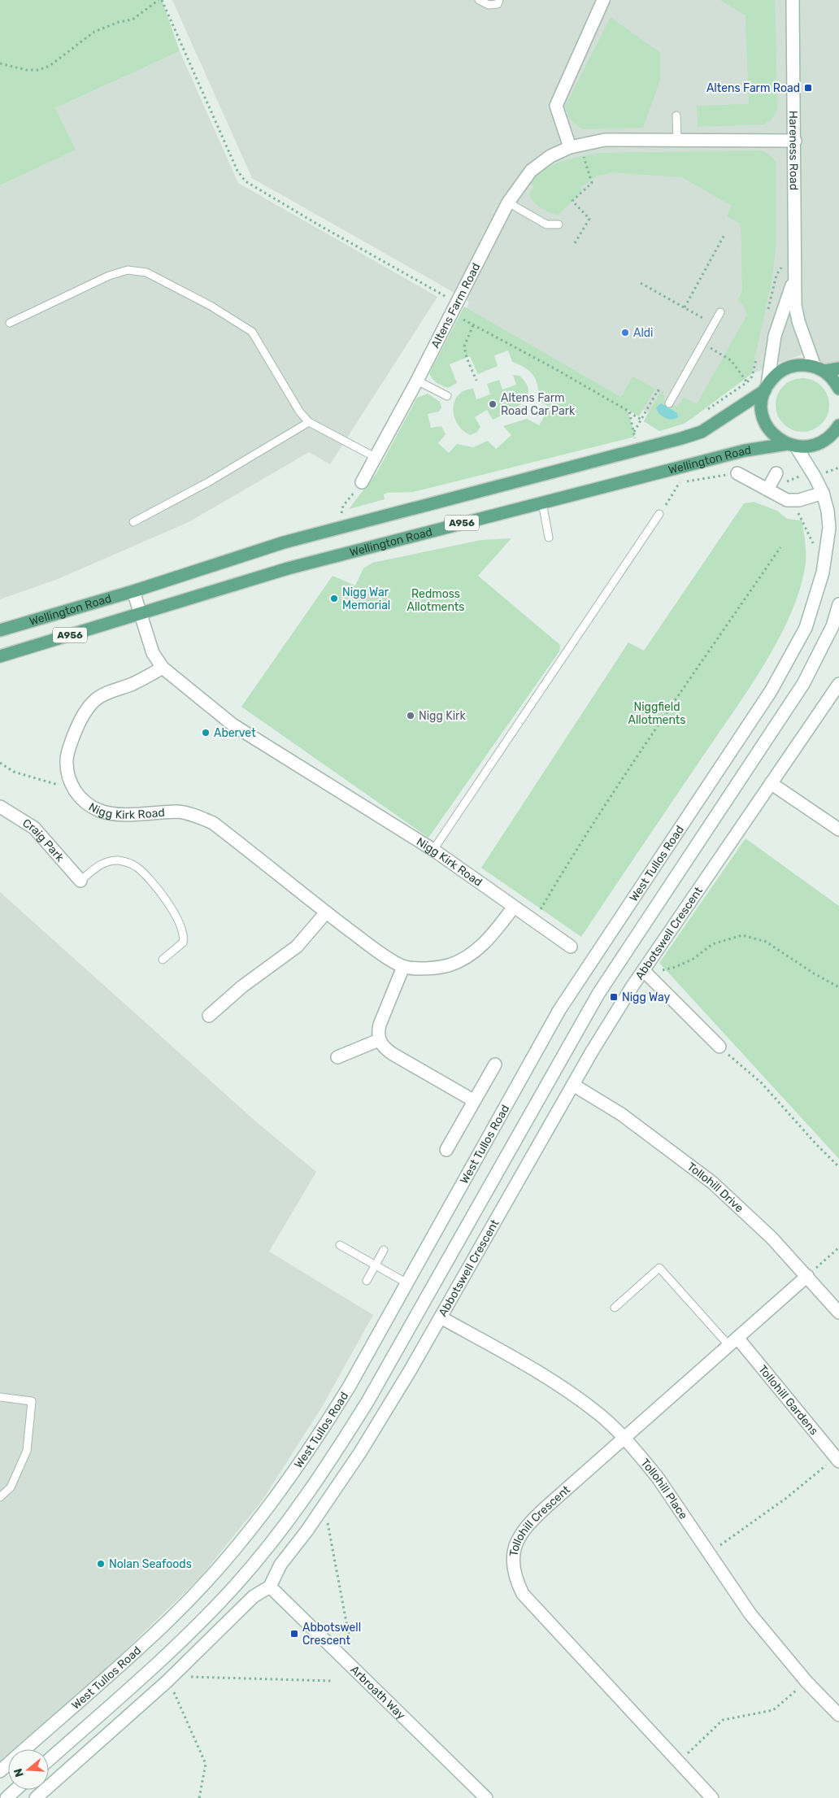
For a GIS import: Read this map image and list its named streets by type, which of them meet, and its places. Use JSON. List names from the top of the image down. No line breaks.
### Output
{"streets":{"main road":["Wellington Road","A956"],"street":["Hareness Road","Altens Farm Road","Nigg Kirk Road","Craig Park","West Tullos Road","Abbotswell Crescent","Tollohill Drive","Tollohill Gardens","Tollohill Place","Tollohill Crescent","Arbroath Way"]},"crossings":[["Hareness Road","Altens Farm Road"],["Hareness Road","Wellington Road"],["Hareness Road","A956"],["Wellington Road","A956"],["Wellington Road","Nigg Kirk Road"],["Wellington Road","West Tullos Road"],["A956","West Tullos Road"],["Abbotswell Crescent","Tollohill Drive"],["Abbotswell Crescent","Tollohill Place"],["Abbotswell Crescent","Arbroath Way"],["Tollohill Drive","Tollohill Crescent"],["Tollohill Gardens","Tollohill Crescent"],["Tollohill Place","Tollohill Crescent"]],"parks":["Redmoss Allotments","Niggfield Allotments"],"places":{"transit":["Altens Farm Road","Nigg Way","Abbotswell Crescent"],"other":["Aldi","Altens Farm Road Car Park","Nigg War Memorial","Nigg Kirk","Abervet","Nolan Seafoods"]},"north":"left"}
